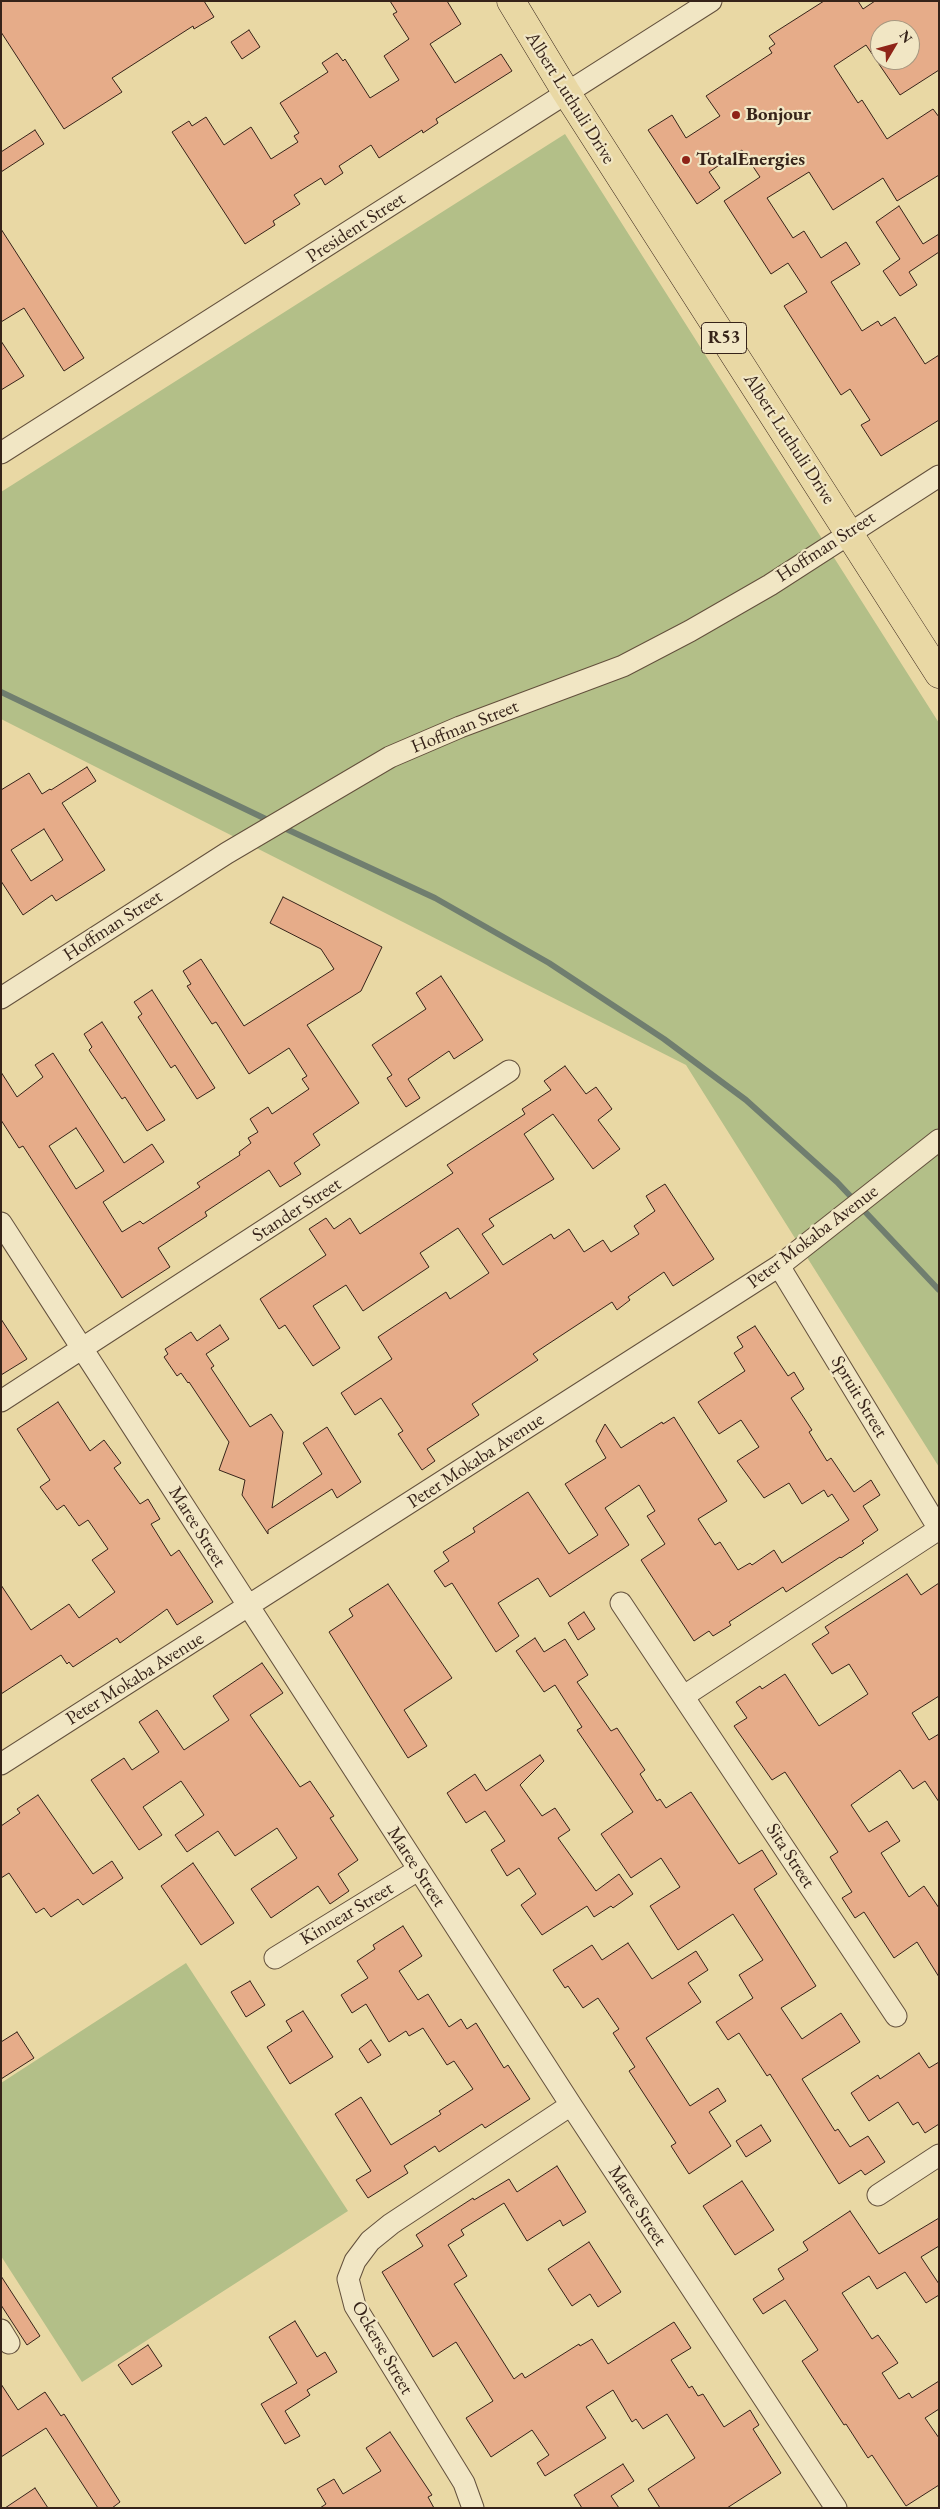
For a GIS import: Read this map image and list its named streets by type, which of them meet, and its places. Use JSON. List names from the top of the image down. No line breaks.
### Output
{"streets":{"main road":["Albert Luthuli Drive","R53"],"street":["President Street","Hoffman Street","Stander Street","Peter Mokaba Avenue","Spruit Street","Maree Street","Sita Street","Kinnear Street","Ockerse Street"]},"crossings":[["Albert Luthuli Drive","President Street"],["Albert Luthuli Drive","Hoffman Street"],["Stander Street","Maree Street"],["Peter Mokaba Avenue","Spruit Street"],["Peter Mokaba Avenue","Maree Street"],["Maree Street","Kinnear Street"],["Maree Street","Ockerse Street"]],"places":["Bonjour","TotalEnergies"],"north":"top right"}
